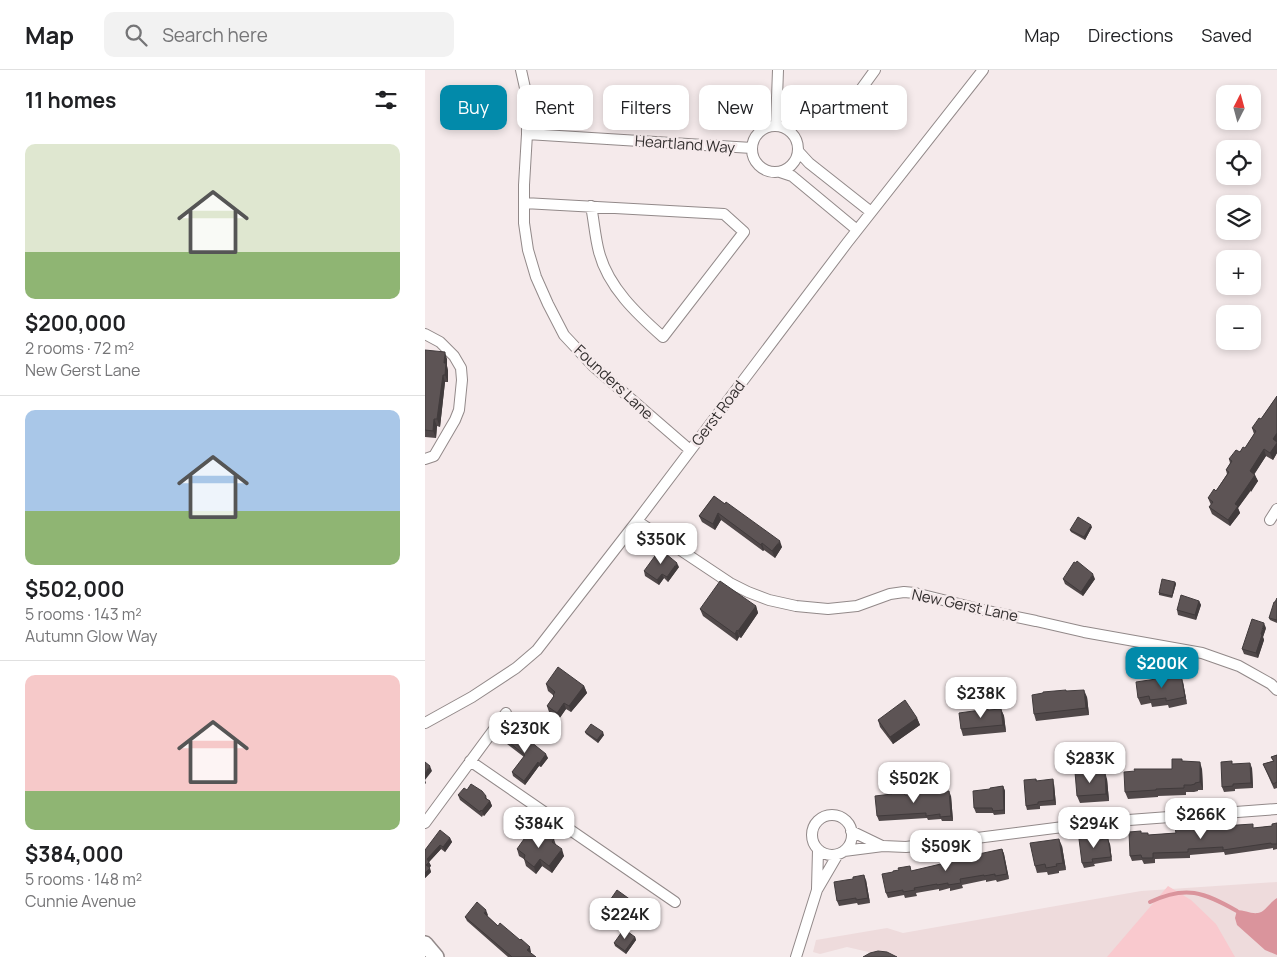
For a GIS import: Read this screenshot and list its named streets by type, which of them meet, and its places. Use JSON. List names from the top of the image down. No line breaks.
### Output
{"streets":{"street":["Heartland Way","Founders Lane","Gerst Road","New Gerst Lane"]},"crossings":[["Heartland Way","Founders Lane"],["Heartland Way","Gerst Road"],["Founders Lane","Gerst Road"],["Gerst Road","New Gerst Lane"]],"north":"top","page":{"header":"Map","search":"Search here","nav":["Map","Directions","Saved"],"heading":"11 homes","map_buttons":["+","−"],"chip":["Buy","Rent","Filters","New","Apartment"],"list":[{"name":"$200,000","note":"2 rooms · 72 m² · New Gerst Lane"},{"name":"$502,000","note":"5 rooms · 143 m² · Autumn Glow Way"},{"name":"$384,000","note":"5 rooms · 148 m² · Cunnie Avenue"}],"price":["$350K","$200K","$238K","$230K","$283K","$502K","$266K","$384K","$294K","$509K","$224K"]}}
